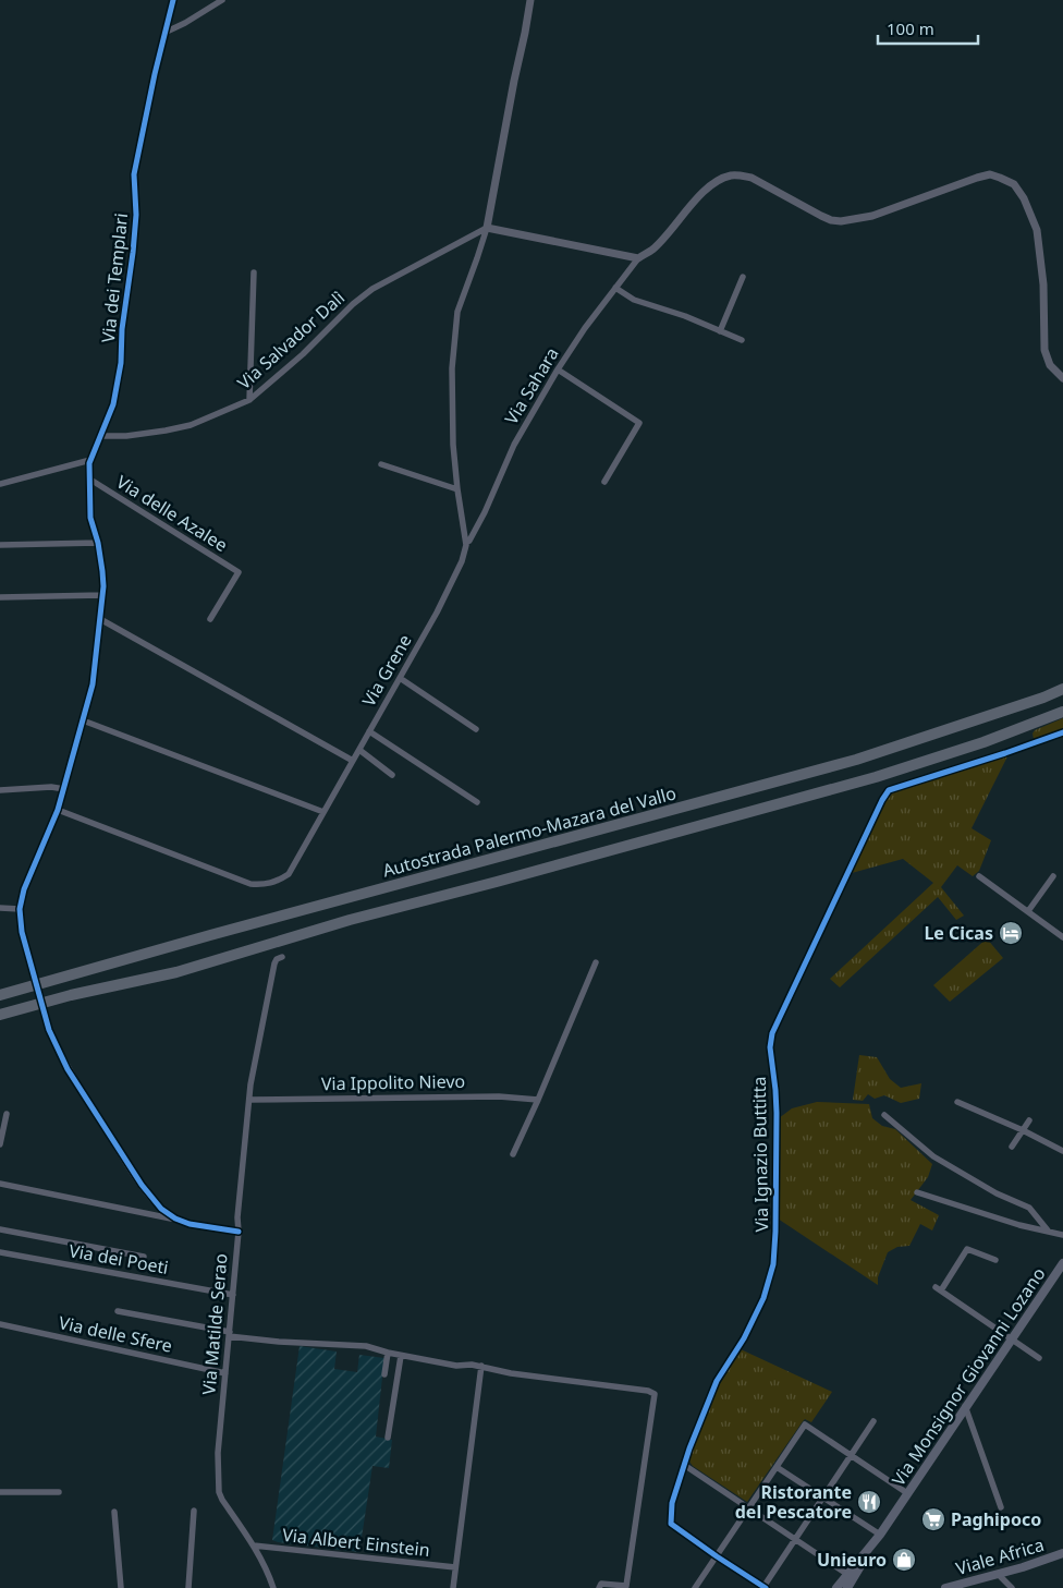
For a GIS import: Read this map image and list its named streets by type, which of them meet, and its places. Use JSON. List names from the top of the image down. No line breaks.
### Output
{"streets":{"highway":["Autostrada Palermo-Mazara del Vallo"],"main road":["Via Monsignor Giovanni Lozano","Viale Africa"],"street":["Via dei Templari","Via Salvador Dalì","Via Sahara","Via delle Azalee","Via Grene","Via Ippolito Nievo","Via Ignazio Buttitta","Via dei Poeti","Via Matilde Serao","Via delle Sfere","Via Albert Einstein"]},"crossings":[["Via dei Templari","Via Salvador Dalì"],["Via Salvador Dalì","Via Grene"],["Via Ippolito Nievo","Via Matilde Serao"],["Via dei Poeti","Via Matilde Serao"],["Via Matilde Serao","Via delle Sfere"],["Via Matilde Serao","Via Albert Einstein"]],"places":{"hotel":["Le Cicas"],"restaurant":["Ristorante del Pescatore"],"supermarket":["Paghipoco"],"shop":["Unieuro"]},"scale_bar":"100 m"}
